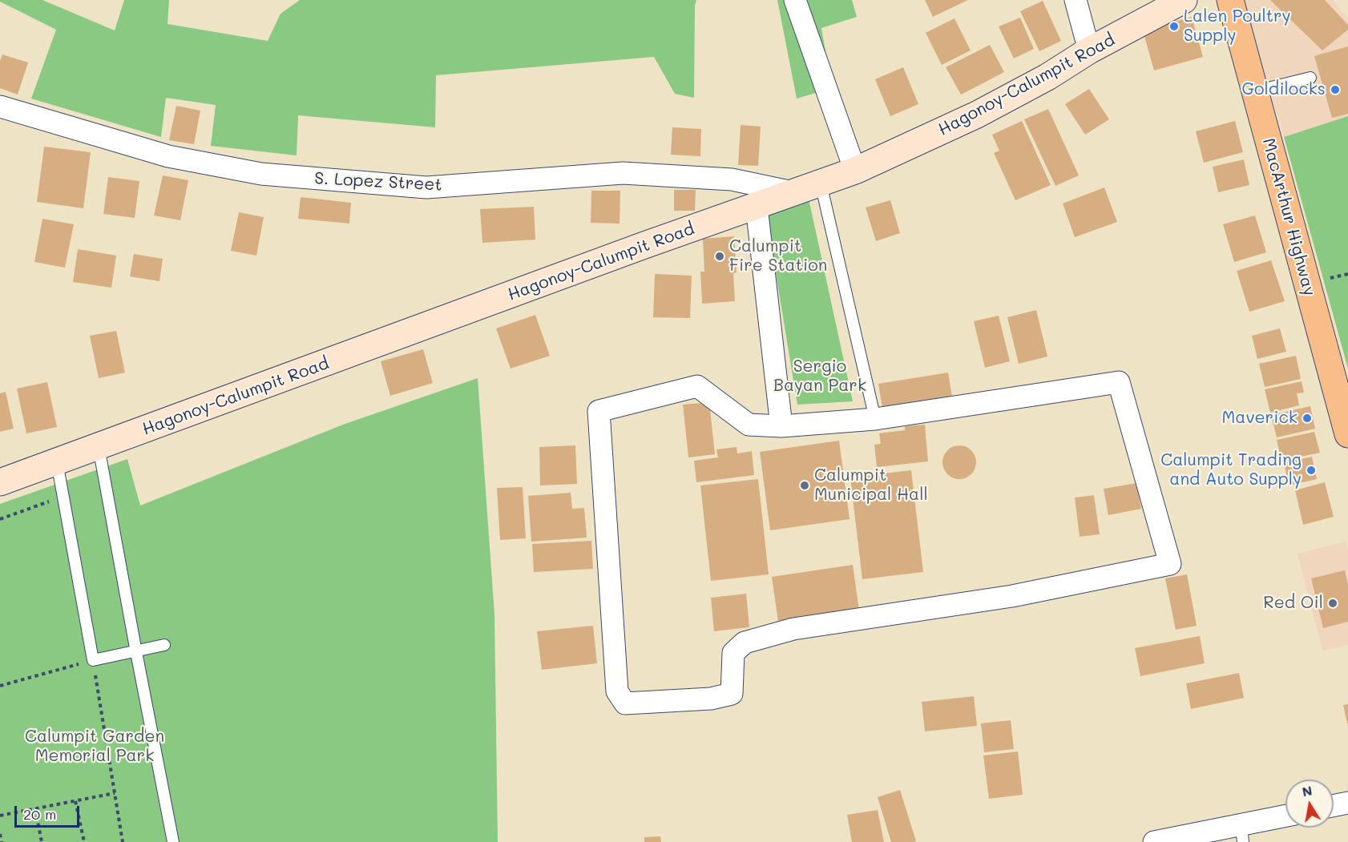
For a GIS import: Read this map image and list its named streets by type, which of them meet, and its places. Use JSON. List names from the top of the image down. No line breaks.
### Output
{"streets":{"highway":["MacArthur Highway"],"main road":["Hagonoy-Calumpit Road"],"street":["S. Lopez Street"]},"crossings":[["Hagonoy-Calumpit Road","S. Lopez Street"]],"parks":["Sergio Bayan Park","Calumpit Garden Memorial Park"],"places":["Lalen Poultry Supply","Goldilocks","Calumpit Fire Station","Maverick","Calumpit Trading and Auto Supply","Calumpit Municipal Hall","Red Oil"],"scale_bar":"20 m","north":"top"}
